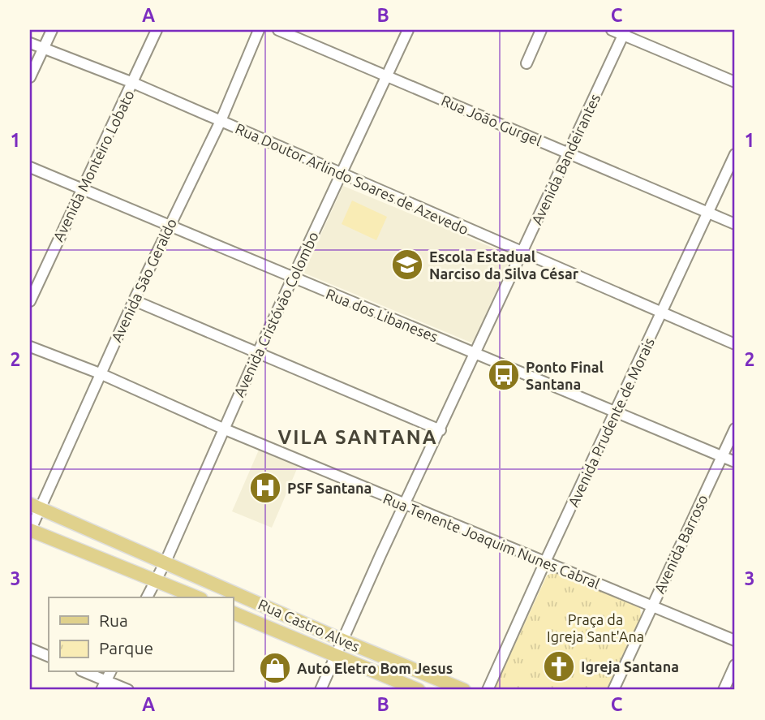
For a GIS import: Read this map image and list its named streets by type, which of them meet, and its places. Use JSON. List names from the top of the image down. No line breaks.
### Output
{"streets":{"main road":["Rua Castro Alves"],"street":["Rua João Gurgel","Avenida Bandeirantes","Avenida Monteiro Lobato","Rua Doutor Arlindo Soares de Azevedo","Avenida São Geraldo","Avenida Cristóvão Colombo","Rua dos Libaneses","Avenida Prudente de Morais","Rua Tenente Joaquim Nunes Cabral","Avenida Barroso"]},"crossings":[["Rua João Gurgel","Avenida Bandeirantes"],["Rua João Gurgel","Avenida Cristóvão Colombo"],["Rua João Gurgel","Avenida Prudente de Morais"],["Avenida Bandeirantes","Rua Doutor Arlindo Soares de Azevedo"],["Avenida Bandeirantes","Rua dos Libaneses"],["Avenida Bandeirantes","Rua Tenente Joaquim Nunes Cabral"],["Avenida Bandeirantes","Rua Castro Alves"],["Avenida Monteiro Lobato","Rua Doutor Arlindo Soares de Azevedo"],["Avenida Monteiro Lobato","Rua dos Libaneses"],["Rua Doutor Arlindo Soares de Azevedo","Avenida São Geraldo"],["Rua Doutor Arlindo Soares de Azevedo","Avenida Cristóvão Colombo"],["Rua Doutor Arlindo Soares de Azevedo","Avenida Prudente de Morais"],["Avenida São Geraldo","Rua dos Libaneses"],["Avenida São Geraldo","Rua Tenente Joaquim Nunes Cabral"],["Avenida São Geraldo","Rua Castro Alves"],["Avenida Cristóvão Colombo","Rua dos Libaneses"],["Avenida Cristóvão Colombo","Rua Tenente Joaquim Nunes Cabral"],["Avenida Cristóvão Colombo","Rua Castro Alves"],["Rua dos Libaneses","Avenida Prudente de Morais"],["Rua dos Libaneses","Avenida Barroso"],["Avenida Prudente de Morais","Rua Tenente Joaquim Nunes Cabral"],["Rua Tenente Joaquim Nunes Cabral","Avenida Barroso"]],"districts":["VILA SANTANA"],"parks":["Praça da Igreja Sant'Ana"],"places":{"school or university":["Escola Estadual Narciso da Silva César"],"bus stop":["Ponto Final Santana"],"hospital":["PSF Santana"],"church":["Igreja Santana"],"shop":["Auto Eletro Bom Jesus"]},"legend":["Rua","Parque"],"grid":{"columns":["A","B","C"],"rows":["1","2","3"]}}
